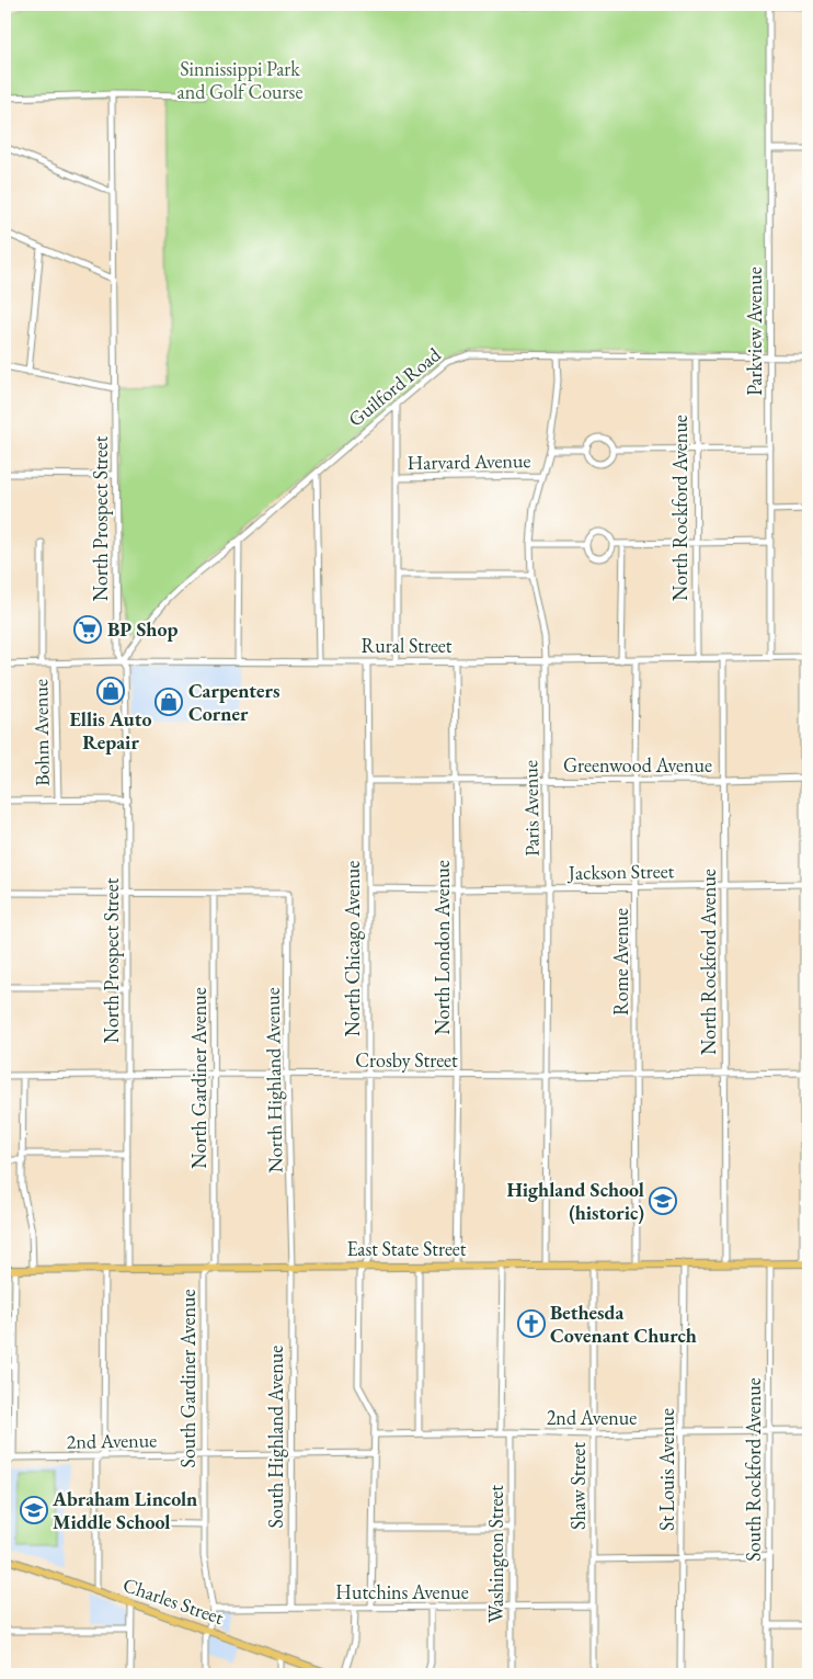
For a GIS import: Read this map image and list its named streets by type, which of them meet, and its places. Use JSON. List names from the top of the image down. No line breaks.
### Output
{"streets":{"main road":["East State Street","Charles Street"],"street":["Parkview Avenue","Guilford Road","Harvard Avenue","North Rockford Avenue","North Prospect Street","Rural Street","Bohm Avenue","Greenwood Avenue","Paris Avenue","Jackson Street","North London Avenue","North Chicago Avenue","Rome Avenue","Crosby Street","North Gardiner Avenue","North Highland Avenue","South Gardiner Avenue","2nd Avenue","South Highland Avenue","St Louis Avenue","South Rockford Avenue","Shaw Street","Washington Street","Hutchins Avenue"]},"crossings":[["Parkview Avenue","Guilford Road"],["Parkview Avenue","Rural Street"],["Guilford Road","North Rockford Avenue"],["Guilford Road","North Prospect Street"],["Guilford Road","Rural Street"],["Guilford Road","Paris Avenue"],["Harvard Avenue","Paris Avenue"],["North Rockford Avenue","Rural Street"],["North Rockford Avenue","Greenwood Avenue"],["North Rockford Avenue","Jackson Street"],["North Rockford Avenue","Crosby Street"],["North Rockford Avenue","East State Street"],["North Prospect Street","Rural Street"],["North Prospect Street","Crosby Street"],["North Prospect Street","East State Street"],["Rural Street","Bohm Avenue"],["Rural Street","Paris Avenue"],["Rural Street","North London Avenue"],["Rural Street","North Chicago Avenue"],["Rural Street","Rome Avenue"],["Greenwood Avenue","Paris Avenue"],["Greenwood Avenue","North London Avenue"],["Greenwood Avenue","North Chicago Avenue"],["Greenwood Avenue","Rome Avenue"],["Paris Avenue","Jackson Street"],["Paris Avenue","Crosby Street"],["Paris Avenue","East State Street"],["Jackson Street","North London Avenue"],["Jackson Street","North Chicago Avenue"],["Jackson Street","Rome Avenue"],["North London Avenue","Crosby Street"],["North London Avenue","East State Street"],["North Chicago Avenue","Crosby Street"],["North Chicago Avenue","East State Street"],["North Chicago Avenue","2nd Avenue"],["North Chicago Avenue","Hutchins Avenue"],["Rome Avenue","Crosby Street"],["Rome Avenue","East State Street"],["Crosby Street","North Gardiner Avenue"],["Crosby Street","North Highland Avenue"],["North Gardiner Avenue","North Highland Avenue"],["North Gardiner Avenue","East State Street"],["North Gardiner Avenue","South Gardiner Avenue"],["North Highland Avenue","East State Street"],["North Highland Avenue","South Highland Avenue"],["East State Street","South Gardiner Avenue"],["East State Street","South Highland Avenue"],["East State Street","St Louis Avenue"],["East State Street","South Rockford Avenue"],["East State Street","Shaw Street"],["South Gardiner Avenue","2nd Avenue"],["South Gardiner Avenue","Hutchins Avenue"],["South Gardiner Avenue","Charles Street"],["2nd Avenue","South Highland Avenue"],["2nd Avenue","St Louis Avenue"],["2nd Avenue","South Rockford Avenue"],["2nd Avenue","Shaw Street"],["2nd Avenue","Washington Street"],["South Highland Avenue","Hutchins Avenue"],["Shaw Street","Hutchins Avenue"],["Washington Street","Hutchins Avenue"]],"parks":["Sinnissippi Park and Golf Course"],"places":{"supermarket":["BP Shop"],"shop":["Ellis Auto Repair","Carpenters Corner"],"school or university":["Highland School (historic)","Abraham Lincoln Middle School"],"church":["Bethesda Covenant Church"]}}
